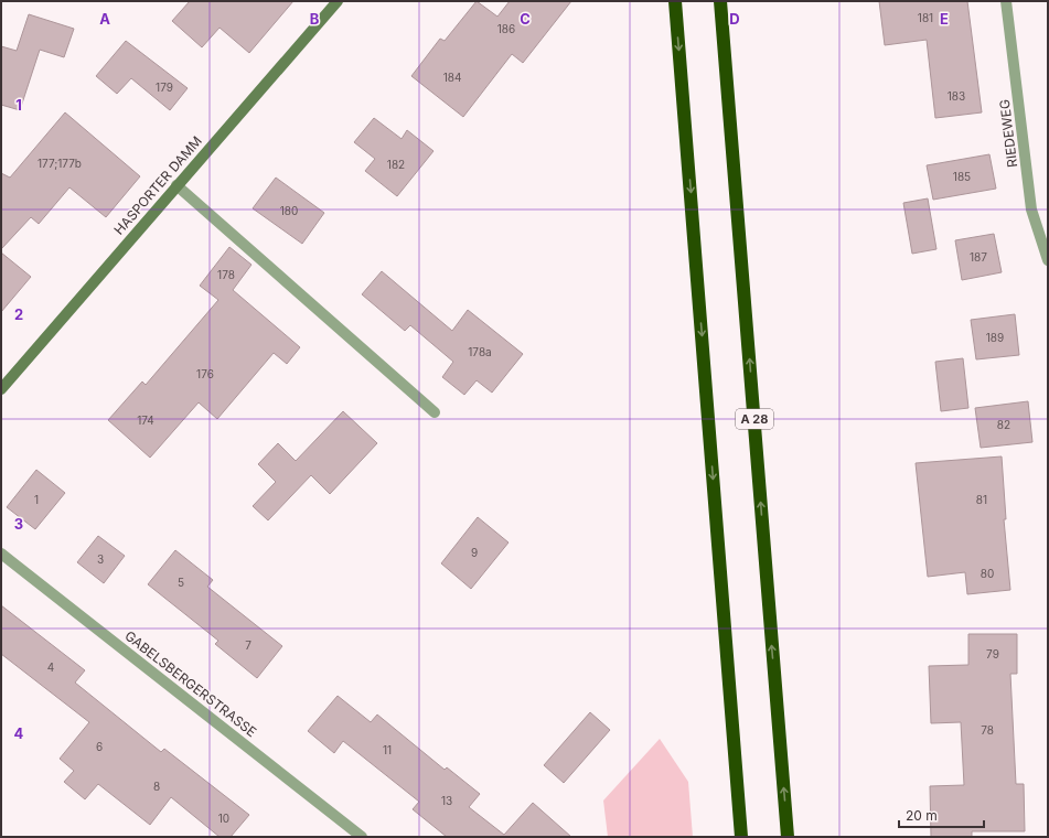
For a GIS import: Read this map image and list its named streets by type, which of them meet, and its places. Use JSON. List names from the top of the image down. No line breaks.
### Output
{"streets":{"highway":["A 28"],"main road":["HASPORTER DAMM"],"street":["RIEDEWEG","GABELSBERGERSTRASSE"]},"house_numbers":["181","186","184","179","183","177;177b","182","185","180","187","178","189","178a","176","174","82","1","81","9","3","80","5","7","79","4","78","6","11","8","13","10"],"scale_bar":"20 m","grid":{"columns":["A","B","C","D","E"],"rows":["1","2","3","4"]}}
